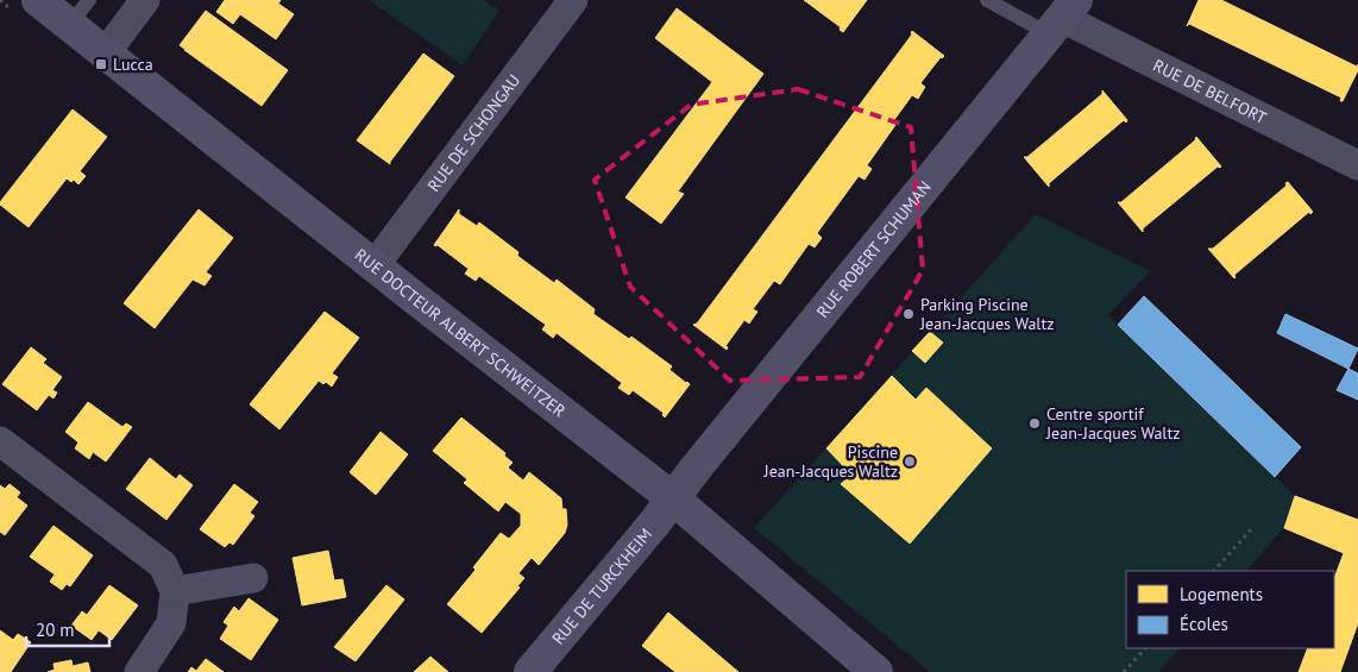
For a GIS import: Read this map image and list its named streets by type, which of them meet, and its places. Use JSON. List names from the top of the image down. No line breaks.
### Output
{"streets":{"street":["RUE DE BELFORT","RUE DE SCHONGAU","RUE ROBERT SCHUMAN","RUE DOCTEUR ALBERT SCHWEITZER","RUE DE TURCKHEIM"]},"crossings":[["RUE DE BELFORT","RUE ROBERT SCHUMAN"],["RUE DE SCHONGAU","RUE DOCTEUR ALBERT SCHWEITZER"],["RUE ROBERT SCHUMAN","RUE DOCTEUR ALBERT SCHWEITZER"],["RUE ROBERT SCHUMAN","RUE DE TURCKHEIM"],["RUE DOCTEUR ALBERT SCHWEITZER","RUE DE TURCKHEIM"]],"places":{"transit":["Lucca"],"other":["Parking Piscine Jean-Jacques Waltz","Centre sportif Jean-Jacques Waltz","Piscine Jean-Jacques Waltz"]},"legend":["Logements","Écoles"],"scale_bar":"20 m"}
